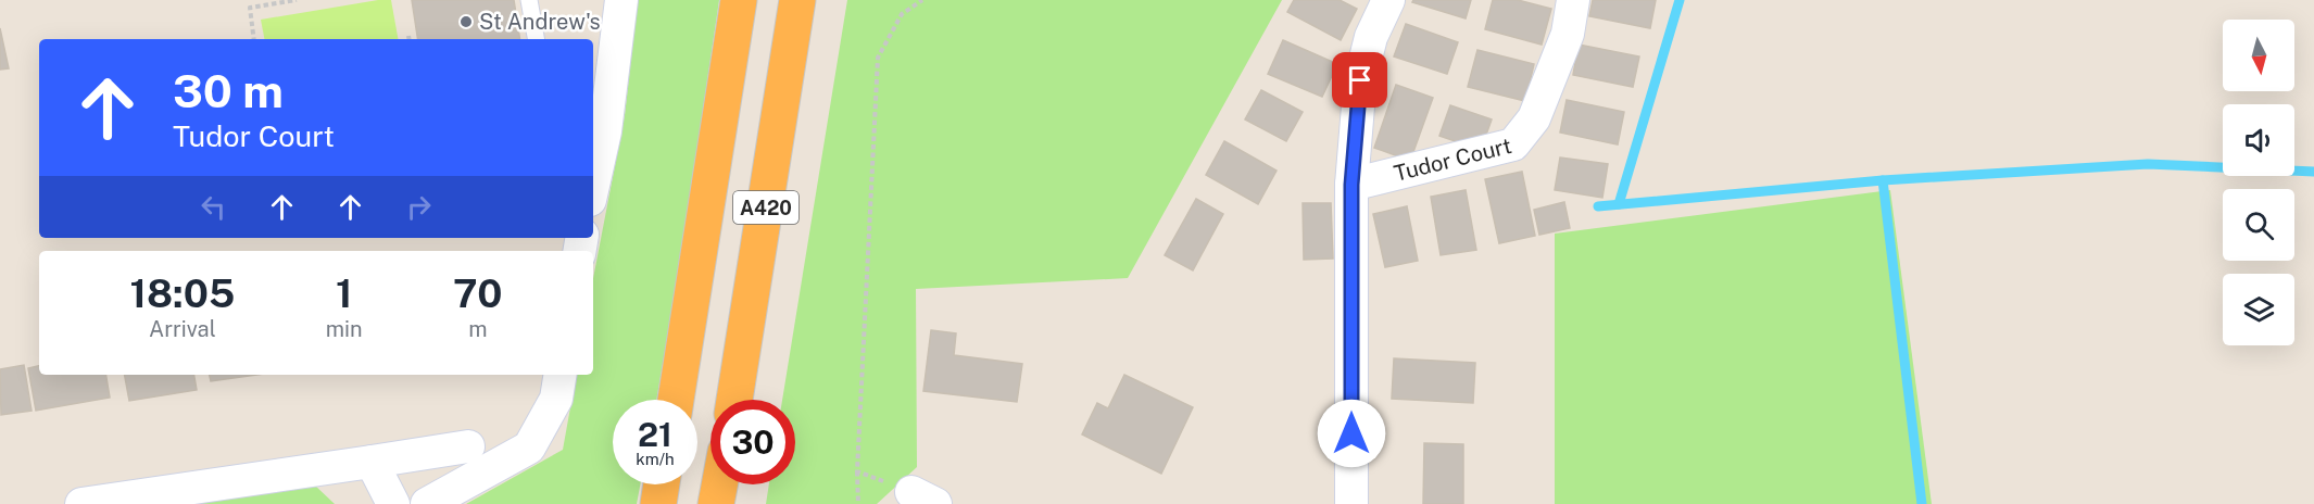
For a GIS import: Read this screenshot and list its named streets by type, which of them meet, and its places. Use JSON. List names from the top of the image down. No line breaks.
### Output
{"streets":{"highway":["A420"],"street":["Tudor Court"]},"places":["St Andrew's"],"north":"bottom","page":{"turn":["30 m","Tudor Court"],"eta":["18:05","Arrival","1","min","70","m"],"speed":"21 km/h","limit":"30"}}
